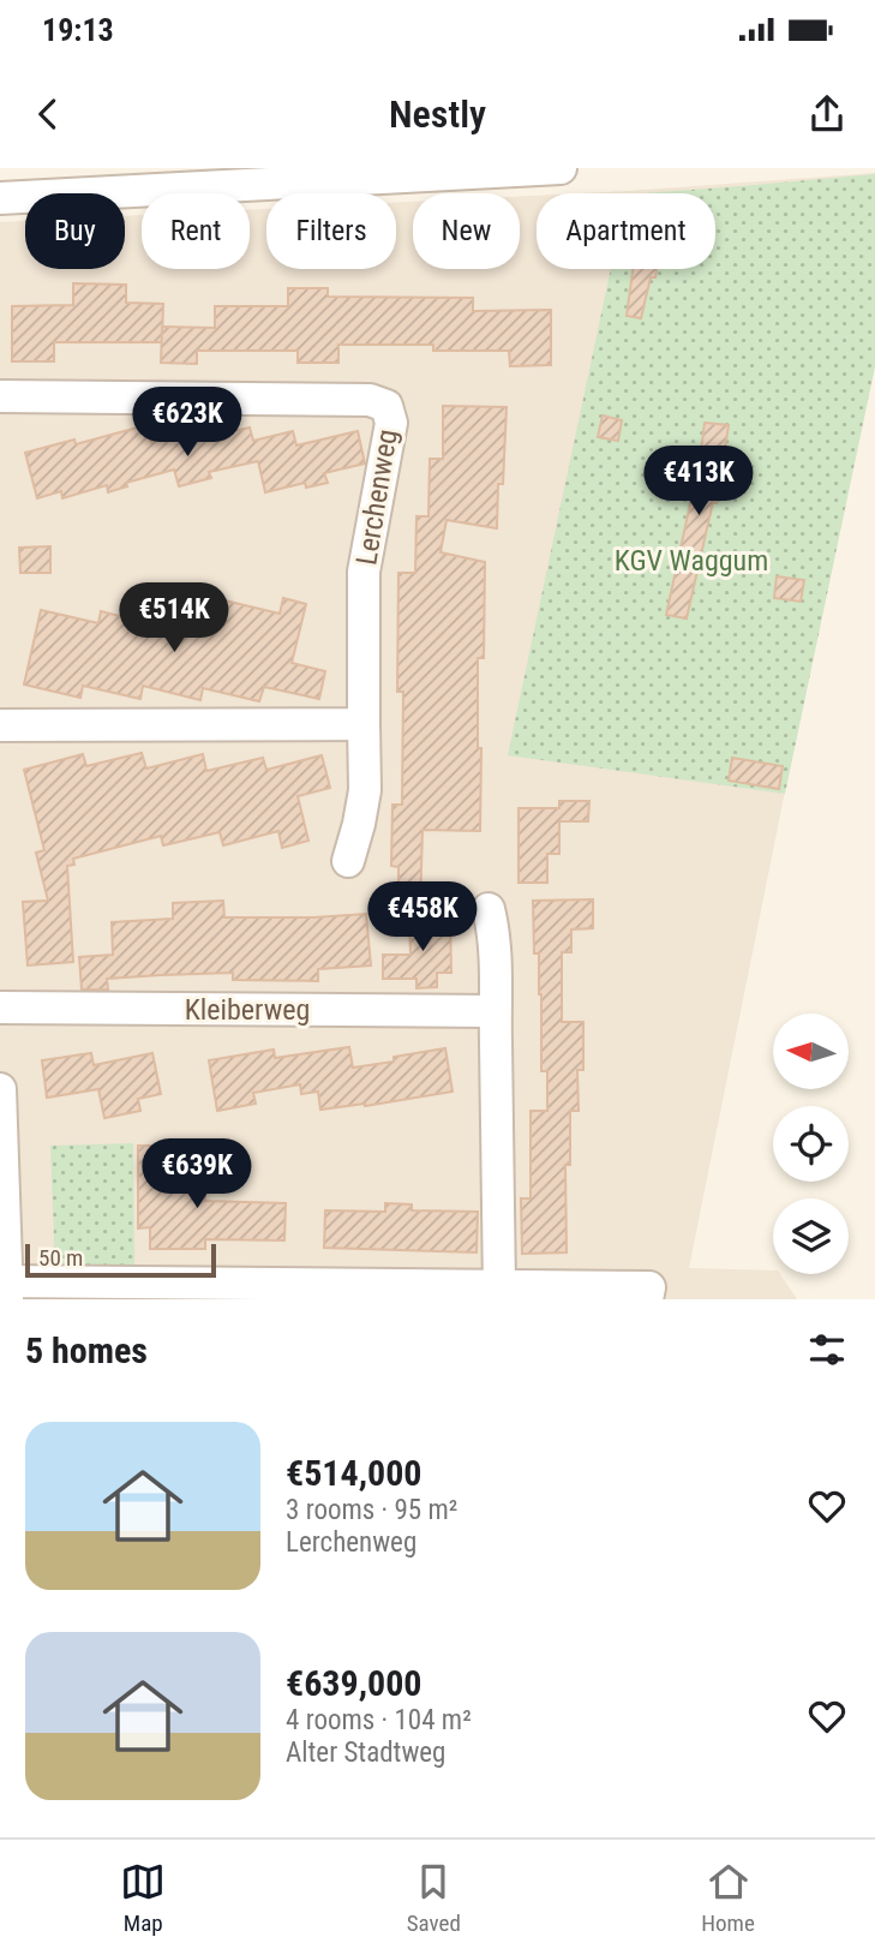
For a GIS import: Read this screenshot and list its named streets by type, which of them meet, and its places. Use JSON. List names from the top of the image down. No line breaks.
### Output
{"streets":{"street":["Lerchenweg","Kleiberweg"]},"parks":["KGV Waggum"],"scale_bar":"50 m","north":"left","page":{"status":"19:13","header":"Nestly","chip":["Buy","Rent","Filters","New","Apartment"],"price":["€623K","€413K","€514K","€458K","€639K"],"scale":"50 m","heading":"5 homes","list":[{"name":"€514,000","note":"3 rooms · 95 m² · Lerchenweg"},{"name":"€639,000","note":"4 rooms · 104 m² · Alter Stadtweg"}],"tabs":["Map","Saved","Home"]}}
